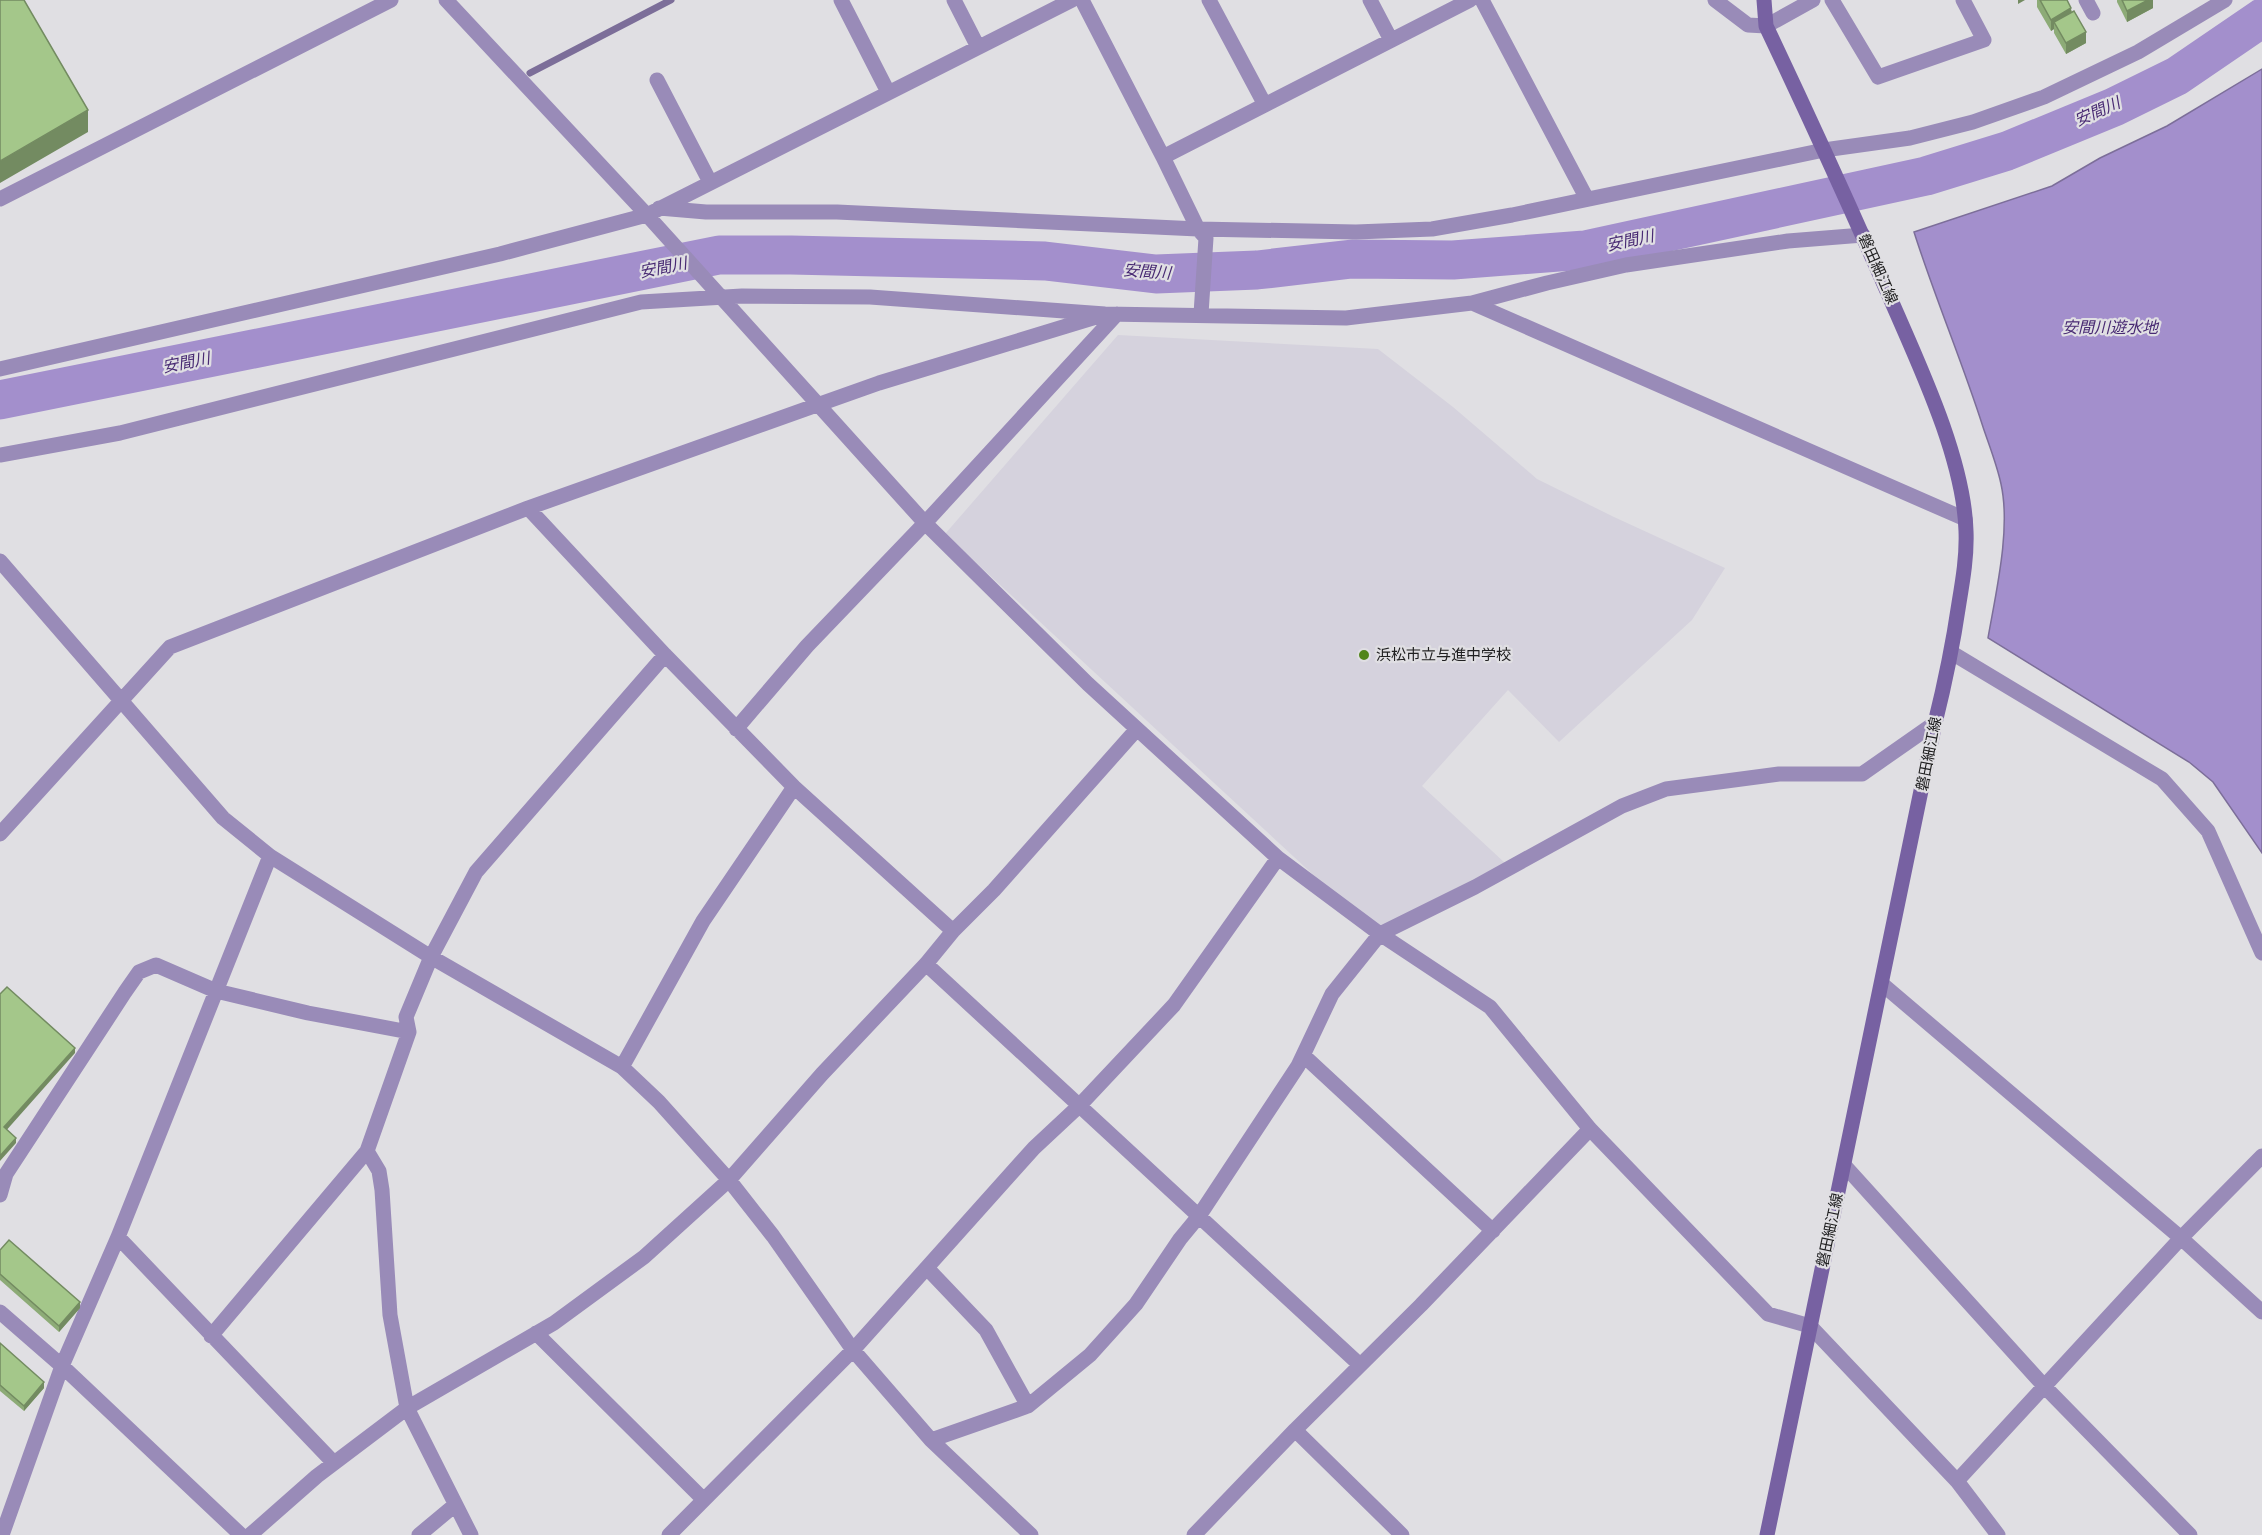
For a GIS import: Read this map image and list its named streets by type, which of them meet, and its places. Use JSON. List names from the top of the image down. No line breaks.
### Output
{"streets":{"main road":["磐田細江線"]},"water":["安間川","安間川遊水地"],"places":["浜松市立与進中学校"]}
